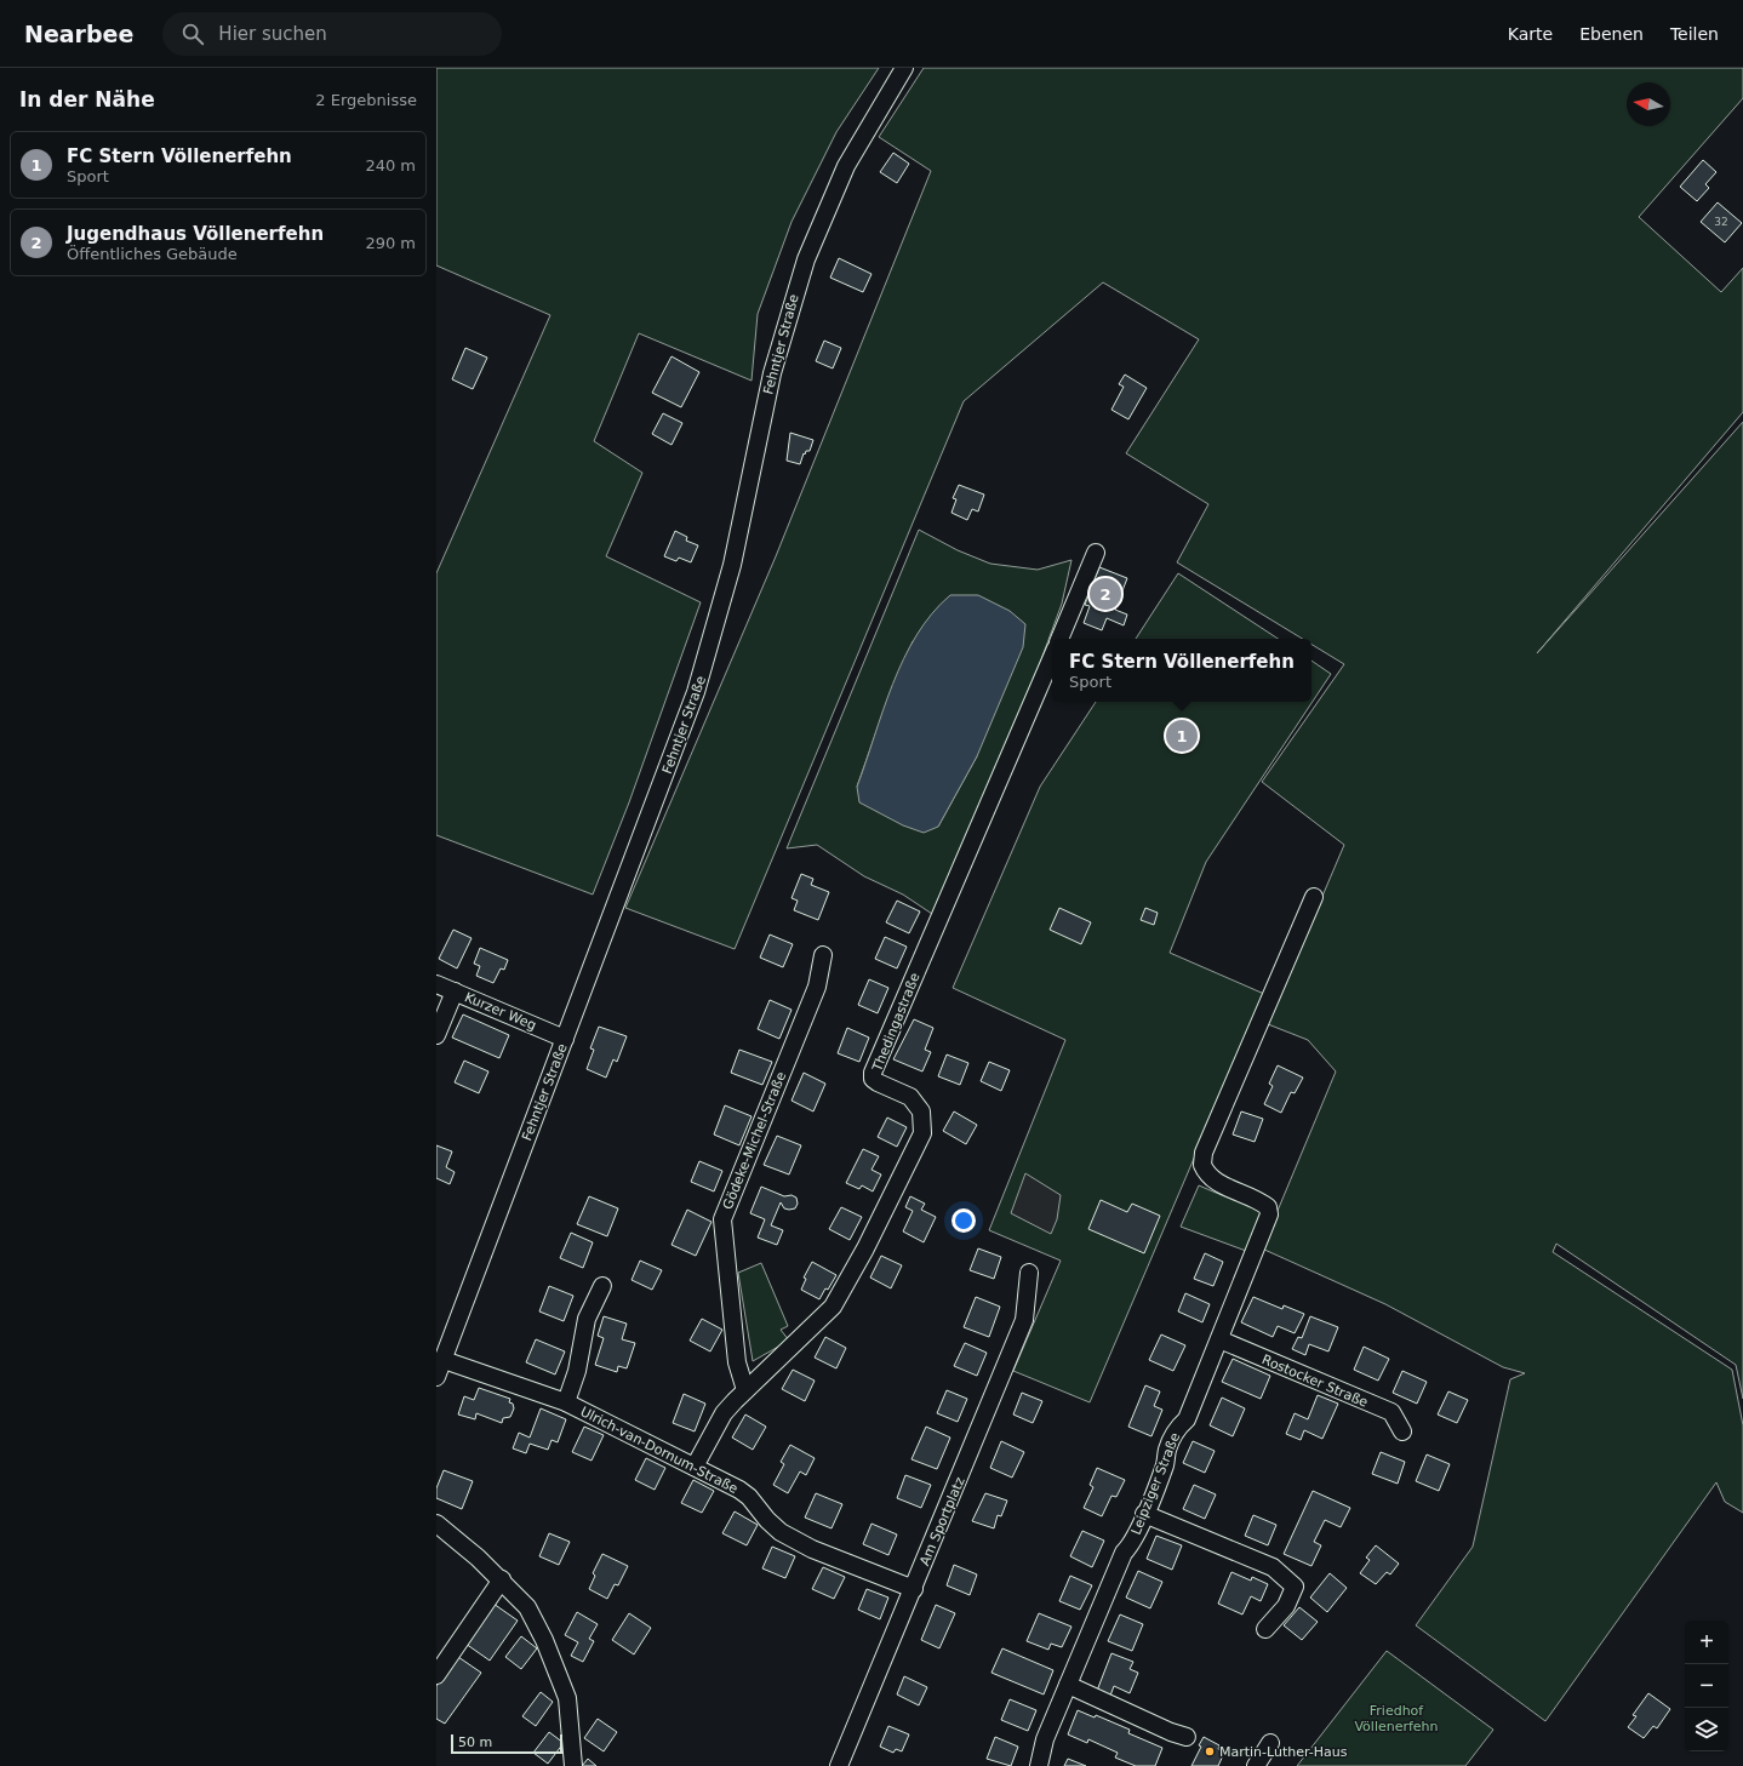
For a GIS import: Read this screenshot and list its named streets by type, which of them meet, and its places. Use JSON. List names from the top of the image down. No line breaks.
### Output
{"streets":{"street":["Fehntjer Straße","Kurzer Weg","Thedingastraße","Gödeke-Michel-Straße","Rostocker Straße","Ulrich-van-Dornum-Straße","Leipziger Straße","Am Sportplatz"]},"crossings":[["Fehntjer Straße","Kurzer Weg"],["Fehntjer Straße","Ulrich-van-Dornum-Straße"],["Thedingastraße","Gödeke-Michel-Straße"],["Thedingastraße","Ulrich-van-Dornum-Straße"],["Rostocker Straße","Leipziger Straße"],["Ulrich-van-Dornum-Straße","Am Sportplatz"]],"parks":["Friedhof Völlenerfehn"],"places":["Martin-Luther-Haus"],"house_numbers":["32"],"scale_bar":"50 m","north":"left","page":{"header":"Nearbee","search":"Hier suchen","nav":["Karte","Ebenen","Teilen"],"heading":["In der Nähe","2 Ergebnisse"],"list":[{"mark":"1","name":"FC Stern Völlenerfehn","note":"Sport","value":"240 m"},{"mark":"2","name":"Jugendhaus Völlenerfehn","note":"Öffentliches Gebäude","value":"290 m"}],"pins":["2","1"],"popup":["FC Stern Völlenerfehn","Sport"],"map_buttons":["+","−"],"scale":"50 m"}}
